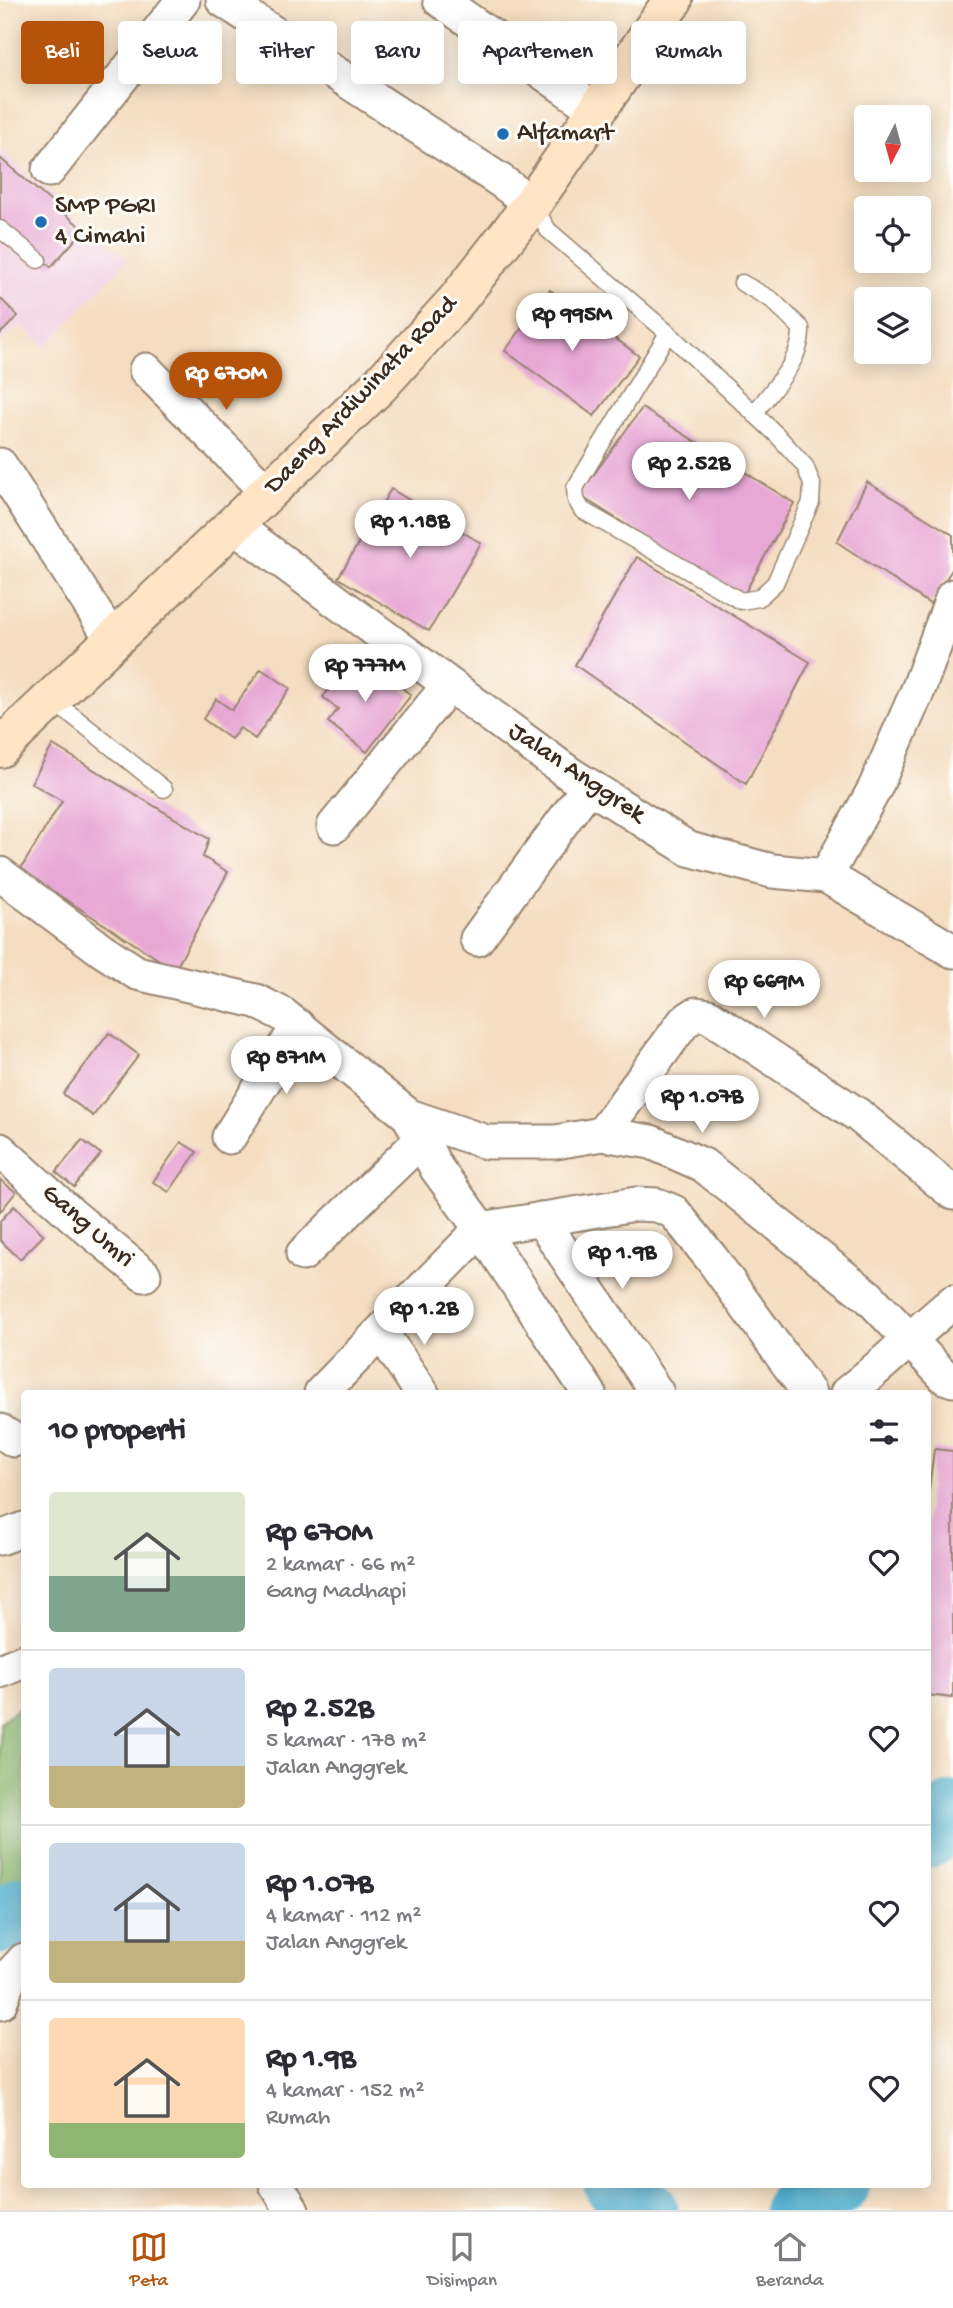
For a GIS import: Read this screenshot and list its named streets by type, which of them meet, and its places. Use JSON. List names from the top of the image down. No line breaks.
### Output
{"streets":{"main road":["Daeng Ardiwinata Road"],"street":["Jalan Anggrek","Gang Umri"]},"crossings":[["Daeng Ardiwinata Road","Jalan Anggrek"]],"places":["Alfamart","SMP PGRI 4 Cimahi"],"north":"bottom","page":{"chip":["Beli","Sewa","Filter","Baru","Apartemen","Rumah"],"price":["Rp 995M","Rp 670M","Rp 2.52B","Rp 1.18B","Rp 777M","Rp 669M","Rp 871M","Rp 1.07B","Rp 1.9B","Rp 1.2B"],"heading":"10 properti","list":[{"name":"Rp 670M","note":"2 kamar · 66 m² · Gang Madhapi"},{"name":"Rp 2.52B","note":"5 kamar · 178 m² · Jalan Anggrek"},{"name":"Rp 1.07B","note":"4 kamar · 112 m² · Jalan Anggrek"},{"name":"Rp 1.9B","note":"4 kamar · 152 m² · Rumah"}],"tabs":["Peta","Disimpan","Beranda"]}}
